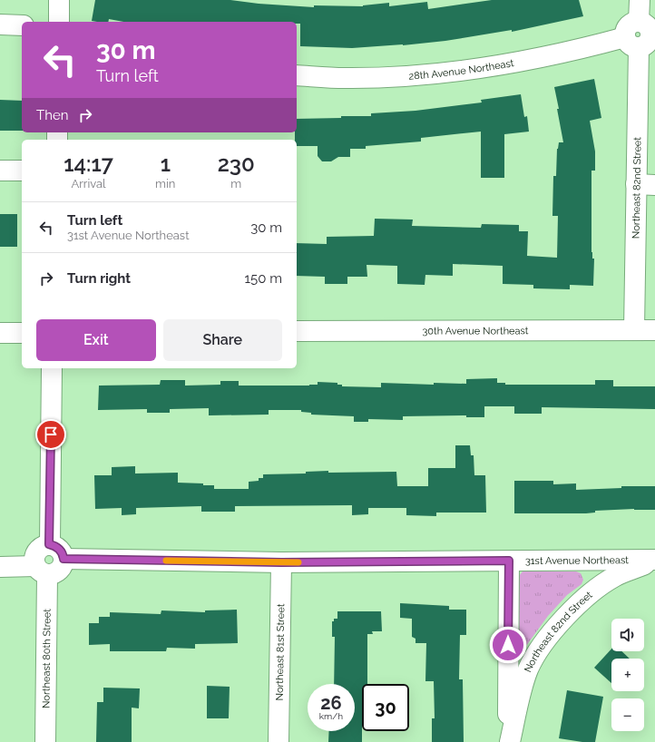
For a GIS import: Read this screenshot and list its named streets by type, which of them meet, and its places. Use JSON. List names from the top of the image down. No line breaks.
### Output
{"streets":{"street":["28th Avenue Northeast","Northeast 82nd Street","30th Avenue Northeast","31st Avenue Northeast","Northeast 81st Street","Northeast 80th Street"]},"crossings":[["28th Avenue Northeast","Northeast 82nd Street"],["Northeast 82nd Street","30th Avenue Northeast"],["Northeast 82nd Street","31st Avenue Northeast"],["31st Avenue Northeast","Northeast 81st Street"],["31st Avenue Northeast","Northeast 80th Street"]],"page":{"turn":["30 m","Turn left"],"then":"Then","eta":["14:17","Arrival","1","min","230","m"],"list":[{"name":"Turn left","note":"31st Avenue Northeast","value":"30 m"},{"name":"Turn right","value":"150 m"}],"buttons":["Exit","Share"],"map_buttons":["+","−"],"speed":"26 km/h","limit":"30"}}
